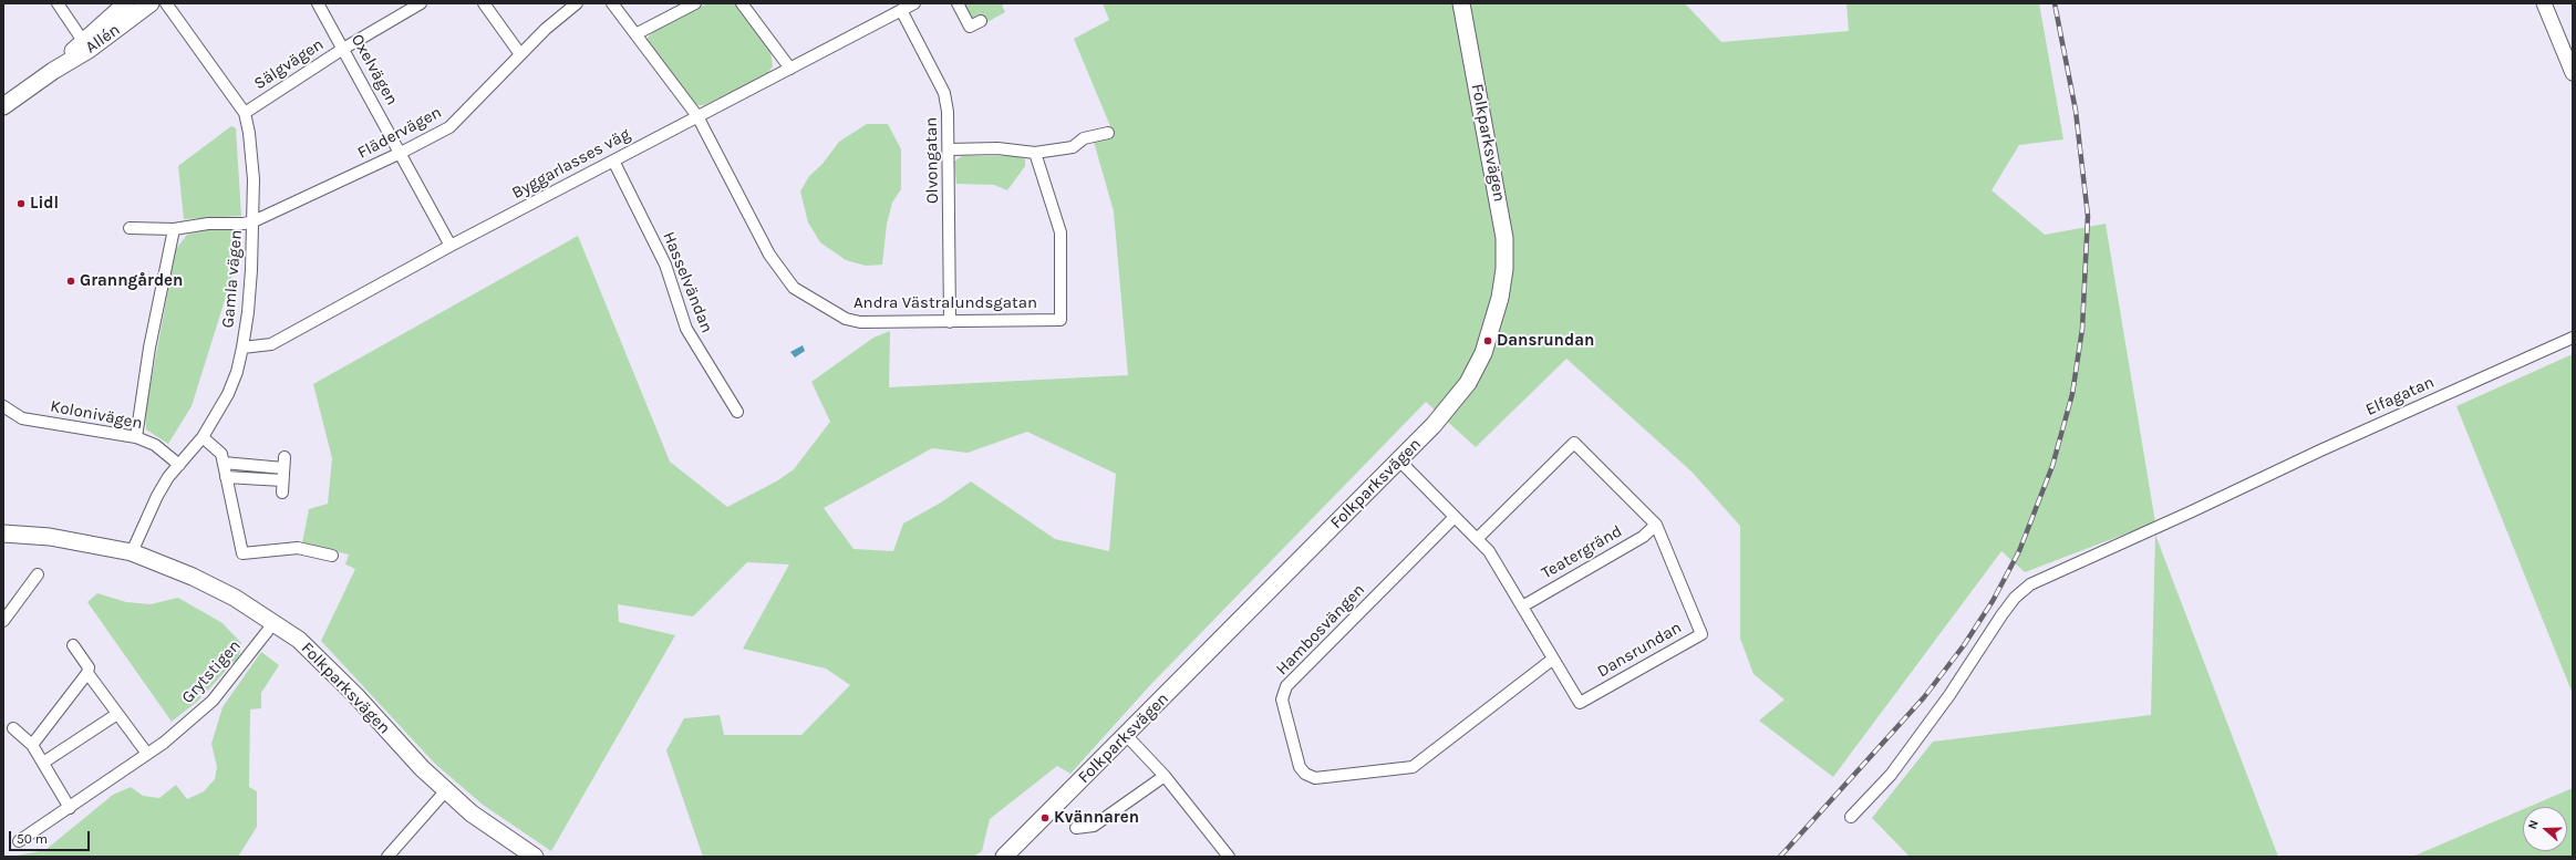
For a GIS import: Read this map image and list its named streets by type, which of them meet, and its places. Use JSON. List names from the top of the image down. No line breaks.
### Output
{"streets":{"main road":["Allén","Folkparksvägen"],"street":["Sälgvägen","Oxelvägen","Flädervägen","Olvongatan","Byggarlasses väg","Gamla vägen","Hasselvändan","Andra Västralundsgatan","Elfagatan","Kolonivägen","Teatergränd","Hambosvängen","Dansrundan","Grytstigen"]},"crossings":[["Sälgvägen","Oxelvägen"],["Sälgvägen","Gamla vägen"],["Oxelvägen","Flädervägen"],["Oxelvägen","Byggarlasses väg"],["Flädervägen","Gamla vägen"],["Folkparksvägen","Gamla vägen"],["Folkparksvägen","Dansrundan"],["Folkparksvägen","Grytstigen"],["Olvongatan","Byggarlasses väg"],["Olvongatan","Andra Västralundsgatan"],["Byggarlasses väg","Gamla vägen"],["Byggarlasses väg","Hasselvändan"],["Byggarlasses väg","Andra Västralundsgatan"],["Gamla vägen","Kolonivägen"],["Teatergränd","Dansrundan"],["Hambosvängen","Dansrundan"]],"places":["Lidl","Granngården","Dansrundan","Kvännaren"],"scale_bar":"50 m","north":"left"}
